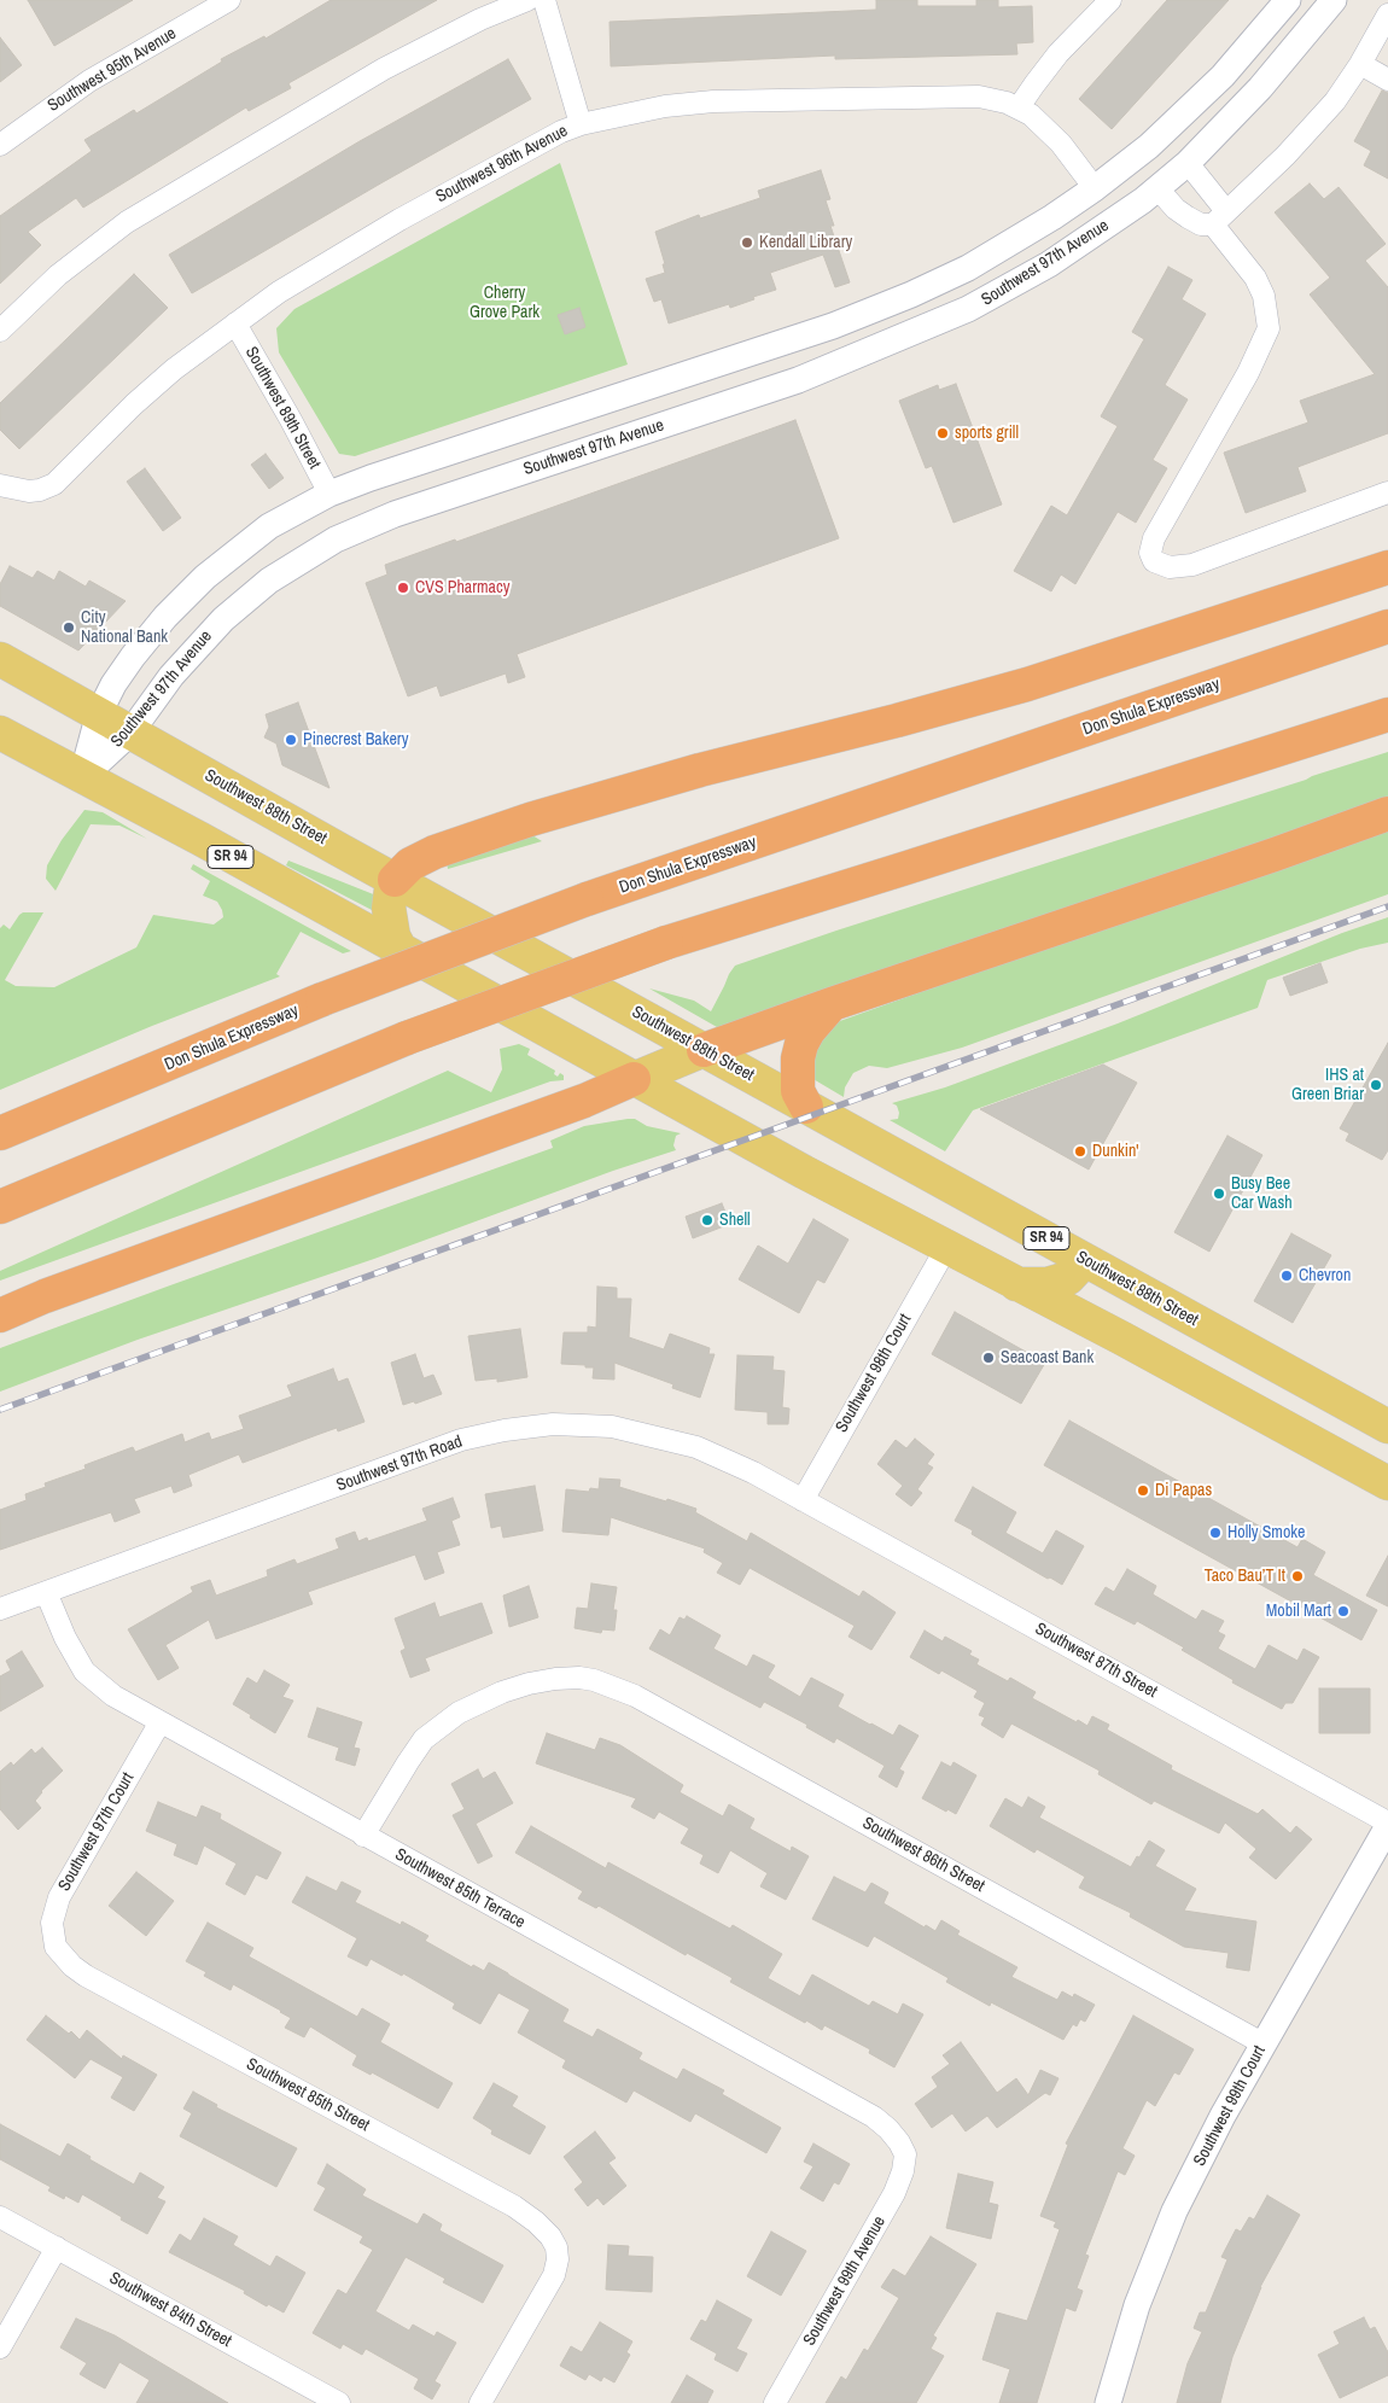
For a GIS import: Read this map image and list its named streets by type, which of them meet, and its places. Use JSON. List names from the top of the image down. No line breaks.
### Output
{"streets":{"highway":["Don Shula Expressway"],"main road":["Southwest 88th Street","SR 94"],"street":["Southwest 95th Avenue","Southwest 96th Avenue","Southwest 97th Avenue","Southwest 89th Street","Southwest 98th Court","Southwest 97th Road","Southwest 87th Street","Southwest 97th Court","Southwest 86th Street","Southwest 85th Terrace","Southwest 85th Street","Southwest 99th Court","Southwest 99th Avenue","Southwest 84th Street"]},"crossings":[["Southwest 96th Avenue","Southwest 97th Avenue"],["Southwest 96th Avenue","Southwest 89th Street"],["Southwest 97th Avenue","Southwest 89th Street"],["Southwest 97th Avenue","Southwest 88th Street"],["Southwest 97th Avenue","SR 94"],["SR 94","Southwest 98th Court"],["Southwest 98th Court","Southwest 97th Road"],["Southwest 98th Court","Southwest 87th Street"],["Southwest 97th Road","Southwest 87th Street"],["Southwest 97th Road","Southwest 85th Terrace"],["Southwest 87th Street","Southwest 99th Court"],["Southwest 97th Court","Southwest 85th Terrace"],["Southwest 97th Court","Southwest 85th Street"],["Southwest 86th Street","Southwest 85th Terrace"],["Southwest 86th Street","Southwest 99th Court"],["Southwest 85th Terrace","Southwest 99th Avenue"]],"parks":["Cherry Grove Park"],"places":["Kendall Library","sports grill","CVS Pharmacy","City National Bank","Pinecrest Bakery","IHS at Green Briar","Dunkin'","Busy Bee Car Wash","Shell","Chevron","Seacoast Bank","Di Papas","Holly Smoke","Taco Bau’T It","Mobil Mart"]}
